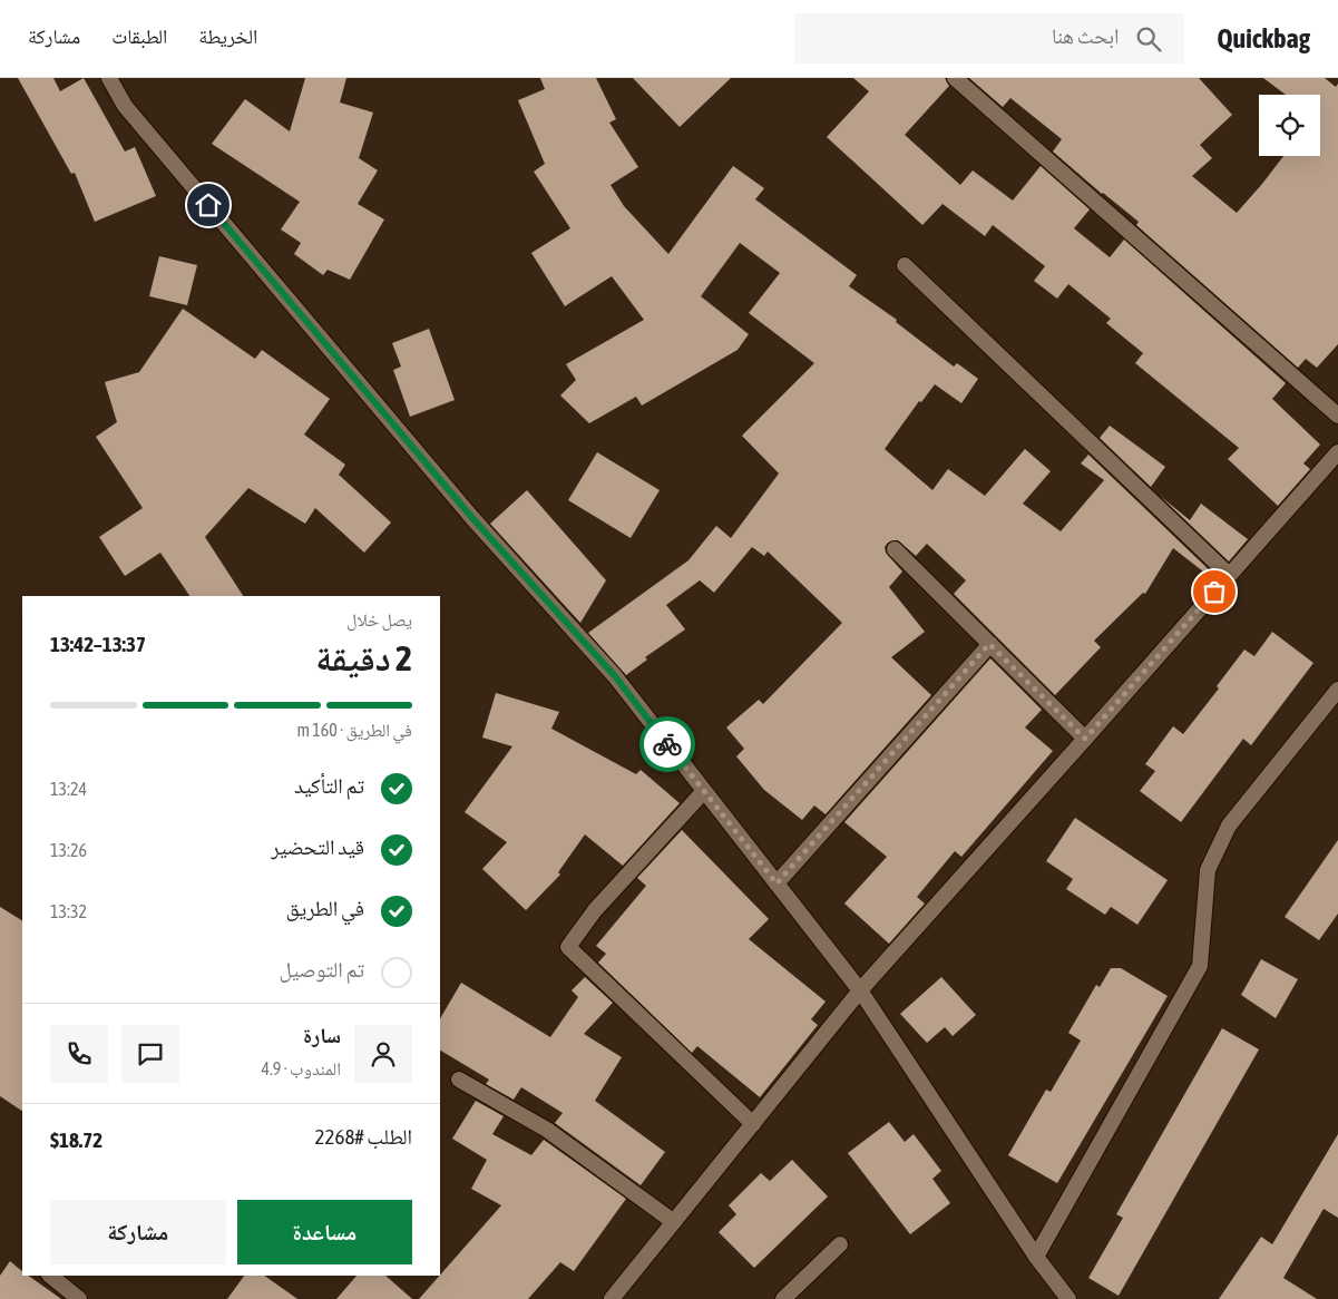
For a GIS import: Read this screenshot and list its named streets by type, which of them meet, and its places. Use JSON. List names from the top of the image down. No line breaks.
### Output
{"page":{"header":"Quickbag","search":"ابحث هنا","nav":["الخريطة","الطبقات","مشاركة"],"heading":["2 دقيقة","يصل خلال","13:37–13:42"],"panel":["سارة","المندوب · 4.9","الطلب #2268","$18.72"],"bar":"في الطريق · 160 m","list":[["تم التأكيد","13:24"],["قيد التحضير","13:26"],["في الطريق","13:32"],"تم التوصيل"],"buttons":["مساعدة","مشاركة"]}}
